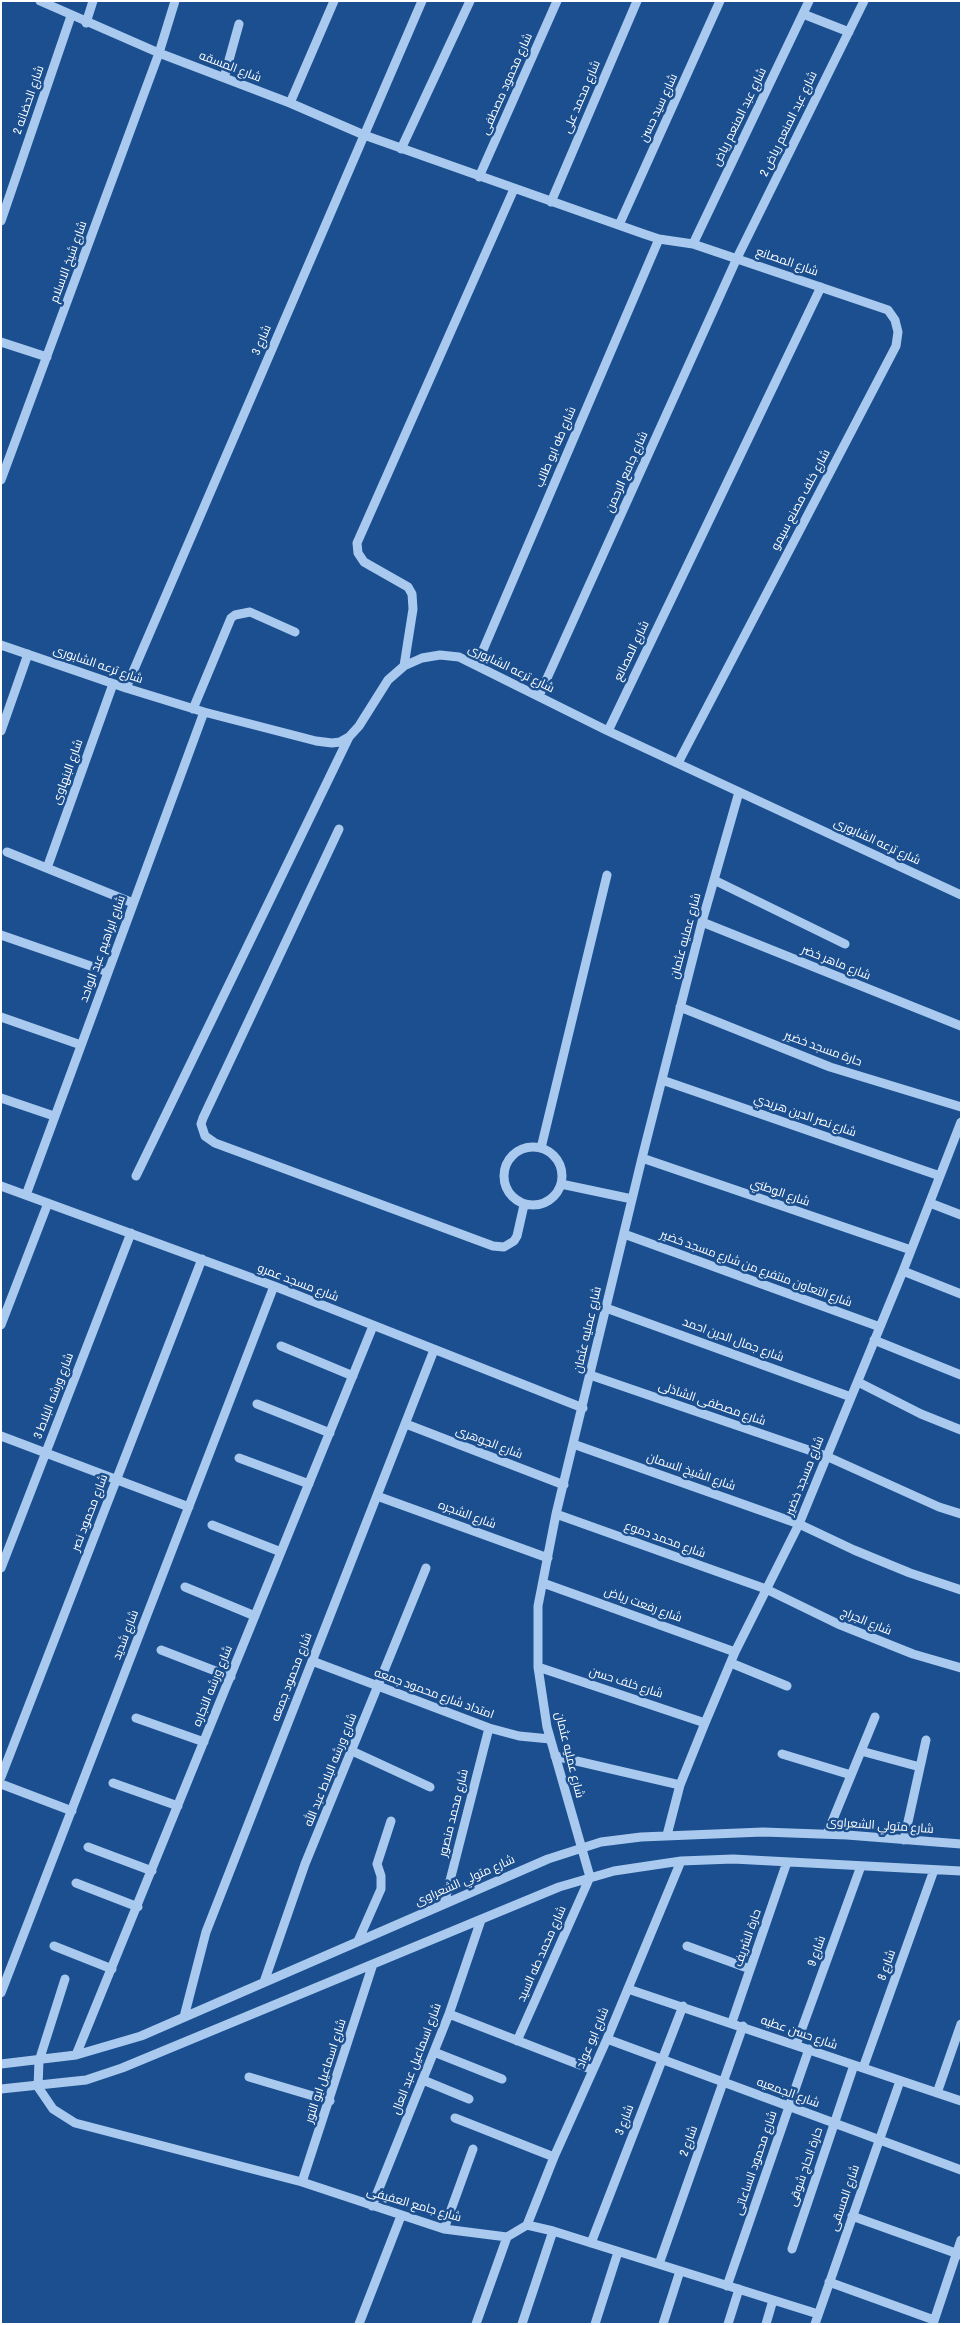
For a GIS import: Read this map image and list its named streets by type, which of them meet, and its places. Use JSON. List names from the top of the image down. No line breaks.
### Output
{"streets":{"street":["شارع المسقه","شارع محمود مصطفى","شارع محمد على","شارع الحضانه 2","شارع سيد حسن","شارع عبد المنعم رياض","شارع عبد المنعم رياض 2","شارع شيخ الاسلام","شارع المصانع","شارع 3","شارع طه ابو طالب","شارع جامع الرحمن","شارع خلف مصنع سيمو","شارع ترعه الشابورى","شارع البنهاوى","شارع عمليه عثمان","شارع ابراهيم عبد الواحد","شارع ماهر خضر","حارة مسجد خضير","شارع نصر الدين هريدي","شارع الوطني","شارع التعاون منتفرع من شارع مسجد خضير","شارع مسجد عمرو","شارع جمال الدين احمد","شارع ورشه البلاط 3","شارع مصطفى الشاذلى","شارع الجوهرى","شارع الشيخ السمان","شارع مسجد خضير","شارع محمود نصر","شارع الشجره","شارع محمد دموع","شارع رفعت رياض","شارع الجراج","شارع شديد","شارع محمود جمعه","شارع خلف حسن","شارع ورشه النجاره","امتداد شارع محمود جمعه","شارع ورشه البلاط عبد الله","شارع محمد منصور","شارع متولي الشعراوى","حارة الشريف","شارع 9","شارع محمد طه السيد","شارع 8","شارع حسن عطيه","شارع ابو عواد","شارع اسماعيل عبد العال","شارع اسماعيل ابو النور","شارع الجمعيه","شارع 2","شارع محمود الساعاتى","حارة الحاج شوقى","شارع المسقى","شارع جامع العفيفى"]},"crossings":[["شارع المسقه","شارع الحضانه 2"],["شارع المسقه","شارع شيخ الاسلام"],["شارع المسقه","شارع المصانع"],["شارع المسقه","شارع 3"],["شارع محمود مصطفى","شارع المصانع"],["شارع محمد على","شارع المصانع"],["شارع سيد حسن","شارع المصانع"],["شارع عبد المنعم رياض","شارع المصانع"],["شارع عبد المنعم رياض 2","شارع المصانع"],["شارع عبد المنعم رياض 2","شارع جامع الرحمن"],["شارع المصانع","شارع 3"],["شارع المصانع","شارع طه ابو طالب"],["شارع المصانع","شارع جامع الرحمن"],["شارع المصانع","شارع خلف مصنع سيمو"],["شارع المصانع","شارع ترعه الشابورى"],["شارع 3","شارع ترعه الشابورى"],["شارع 3","شارع حسن عطيه"],["شارع 3","شارع الجمعيه"],["شارع طه ابو طالب","شارع ترعه الشابورى"],["شارع جامع الرحمن","شارع ترعه الشابورى"],["شارع خلف مصنع سيمو","شارع ترعه الشابورى"],["شارع ترعه الشابورى","شارع البنهاوى"],["شارع ترعه الشابورى","شارع عمليه عثمان"],["شارع ترعه الشابورى","شارع ابراهيم عبد الواحد"],["شارع عمليه عثمان","شارع ماهر خضر"],["شارع عمليه عثمان","حارة مسجد خضير"],["شارع عمليه عثمان","شارع نصر الدين هريدي"],["شارع عمليه عثمان","شارع الوطني"],["شارع عمليه عثمان","شارع التعاون منتفرع من شارع مسجد خضير"],["شارع عمليه عثمان","شارع مسجد عمرو"],["شارع عمليه عثمان","شارع جمال الدين احمد"],["شارع عمليه عثمان","شارع مصطفى الشاذلى"],["شارع عمليه عثمان","شارع الجوهرى"],["شارع عمليه عثمان","شارع الشيخ السمان"],["شارع عمليه عثمان","شارع الشجره"],["شارع عمليه عثمان","شارع محمد دموع"],["شارع عمليه عثمان","شارع رفعت رياض"],["شارع عمليه عثمان","شارع خلف حسن"],["شارع عمليه عثمان","امتداد شارع محمود جمعه"],["شارع عمليه عثمان","شارع متولي الشعراوى"],["شارع عمليه عثمان","شارع محمد طه السيد"],["شارع ابراهيم عبد الواحد","شارع مسجد عمرو"],["شارع نصر الدين هريدي","شارع مسجد خضير"],["شارع الوطني","شارع مسجد خضير"],["شارع التعاون منتفرع من شارع مسجد خضير","شارع مسجد خضير"],["شارع مسجد عمرو","شارع ورشه البلاط 3"],["شارع مسجد عمرو","شارع محمود نصر"],["شارع مسجد عمرو","شارع شديد"],["شارع مسجد عمرو","شارع محمود جمعه"],["شارع مسجد عمرو","شارع ورشه النجاره"],["شارع جمال الدين احمد","شارع مسجد خضير"],["شارع مصطفى الشاذلى","شارع مسجد خضير"],["شارع الجوهرى","شارع محمود جمعه"],["شارع الشيخ السمان","شارع مسجد خضير"],["شارع مسجد خضير","شارع محمد دموع"],["شارع مسجد خضير","شارع رفعت رياض"],["شارع مسجد خضير","شارع الجراج"],["شارع مسجد خضير","شارع خلف حسن"],["شارع مسجد خضير","شارع متولي الشعراوى"],["شارع الشجره","شارع محمود جمعه"],["شارع محمد دموع","شارع الجراج"],["شارع محمود جمعه","امتداد شارع محمود جمعه"],["شارع محمود جمعه","شارع متولي الشعراوى"],["شارع ورشه النجاره","شارع متولي الشعراوى"],["امتداد شارع محمود جمعه","شارع ورشه البلاط عبد الله"],["امتداد شارع محمود جمعه","شارع محمد منصور"],["شارع ورشه البلاط عبد الله","شارع متولي الشعراوى"],["شارع محمد منصور","شارع متولي الشعراوى"],["حارة الشريف","شارع حسن عطيه"],["شارع 9","شارع حسن عطيه"],["شارع 8","شارع حسن عطيه"],["شارع 8","حارة الحاج شوقى"],["شارع حسن عطيه","شارع ابو عواد"],["شارع حسن عطيه","شارع 2"],["شارع حسن عطيه","شارع محمود الساعاتى"],["شارع حسن عطيه","حارة الحاج شوقى"],["شارع حسن عطيه","شارع المسقى"],["شارع ابو عواد","شارع الجمعيه"],["شارع اسماعيل عبد العال","شارع جامع العفيفى"],["شارع اسماعيل ابو النور","شارع جامع العفيفى"],["شارع الجمعيه","شارع 2"],["شارع الجمعيه","شارع محمود الساعاتى"],["شارع الجمعيه","حارة الحاج شوقى"],["شارع الجمعيه","شارع المسقى"]]}
